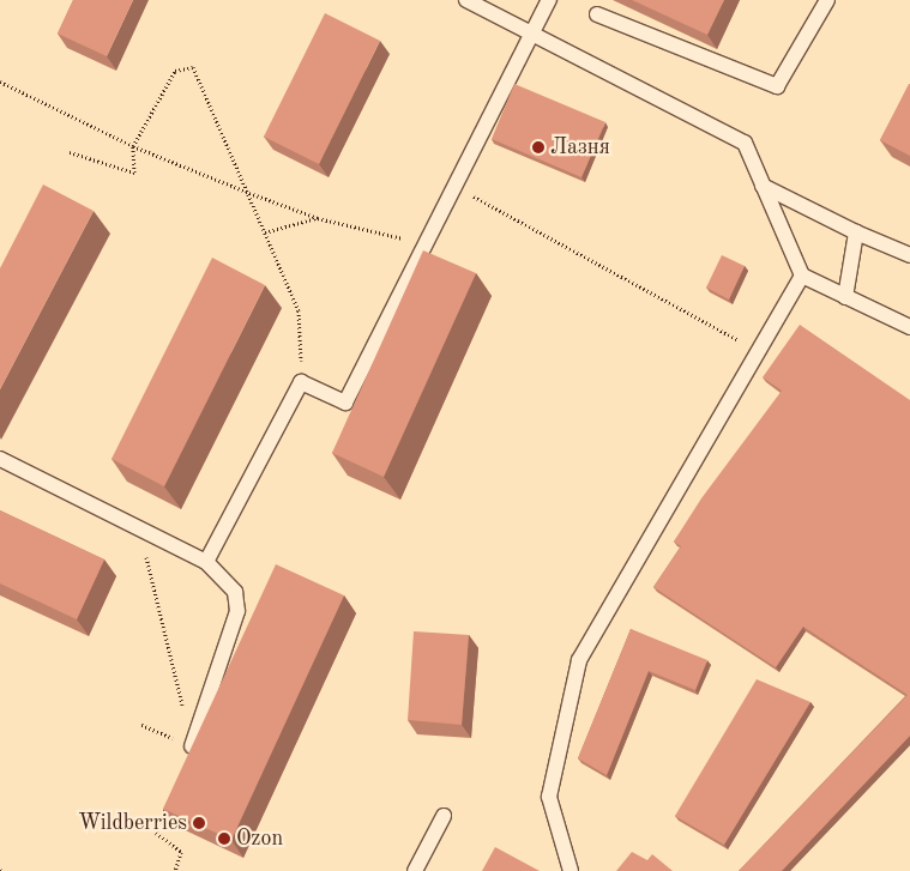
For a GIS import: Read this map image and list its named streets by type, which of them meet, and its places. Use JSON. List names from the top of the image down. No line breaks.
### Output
{"places":["Лазня","Wildberries","Ozon"]}
